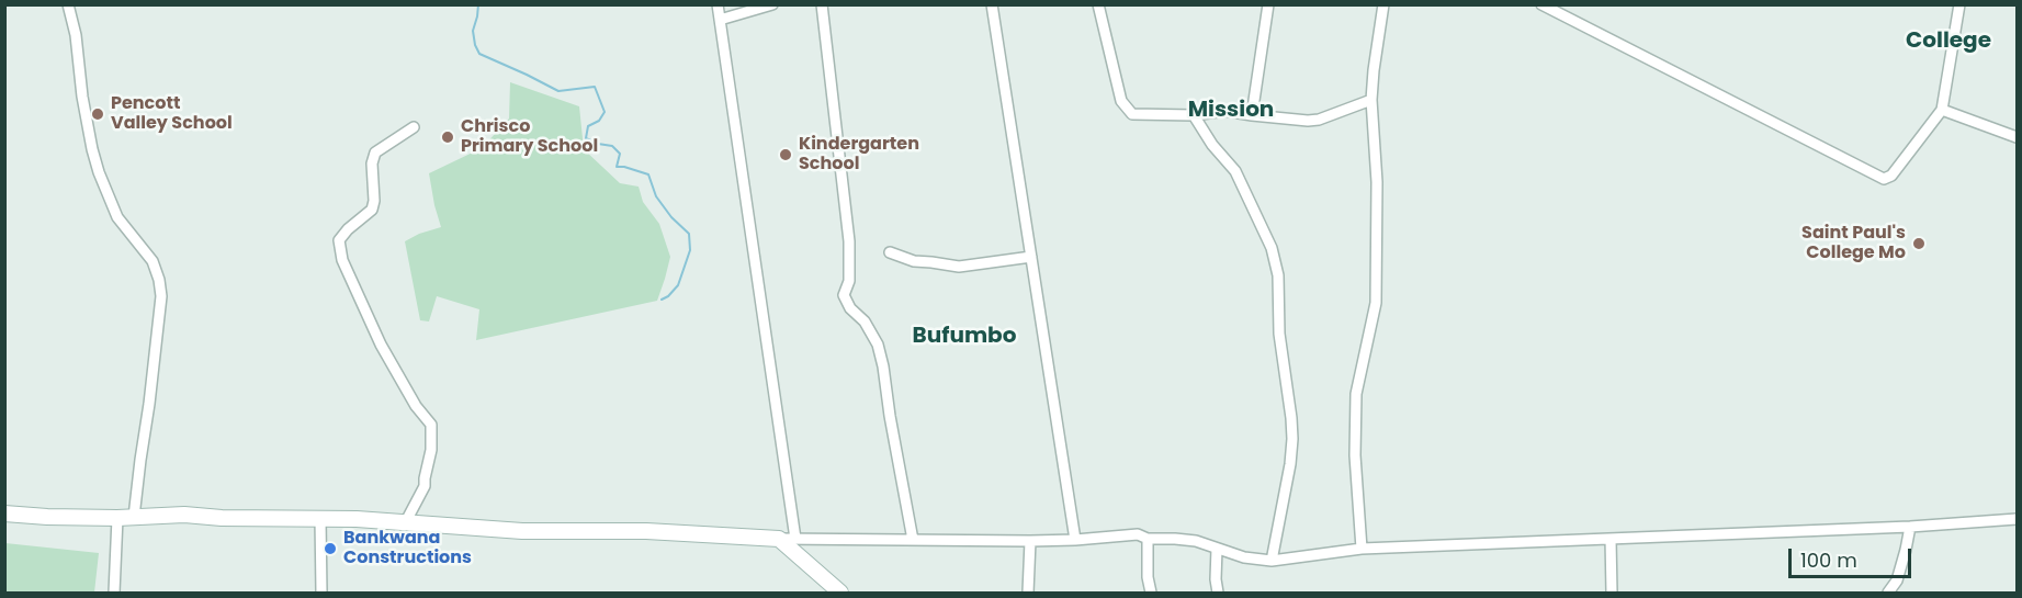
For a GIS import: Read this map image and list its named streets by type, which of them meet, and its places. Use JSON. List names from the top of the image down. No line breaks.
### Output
{"districts":["College","Mission","Bufumbo"],"places":["Pencott Valley School","Chrisco Primary School","Kindergarten School","Saint Paul's College Mo","Bankwana Constructions"],"scale_bar":"100 m"}
